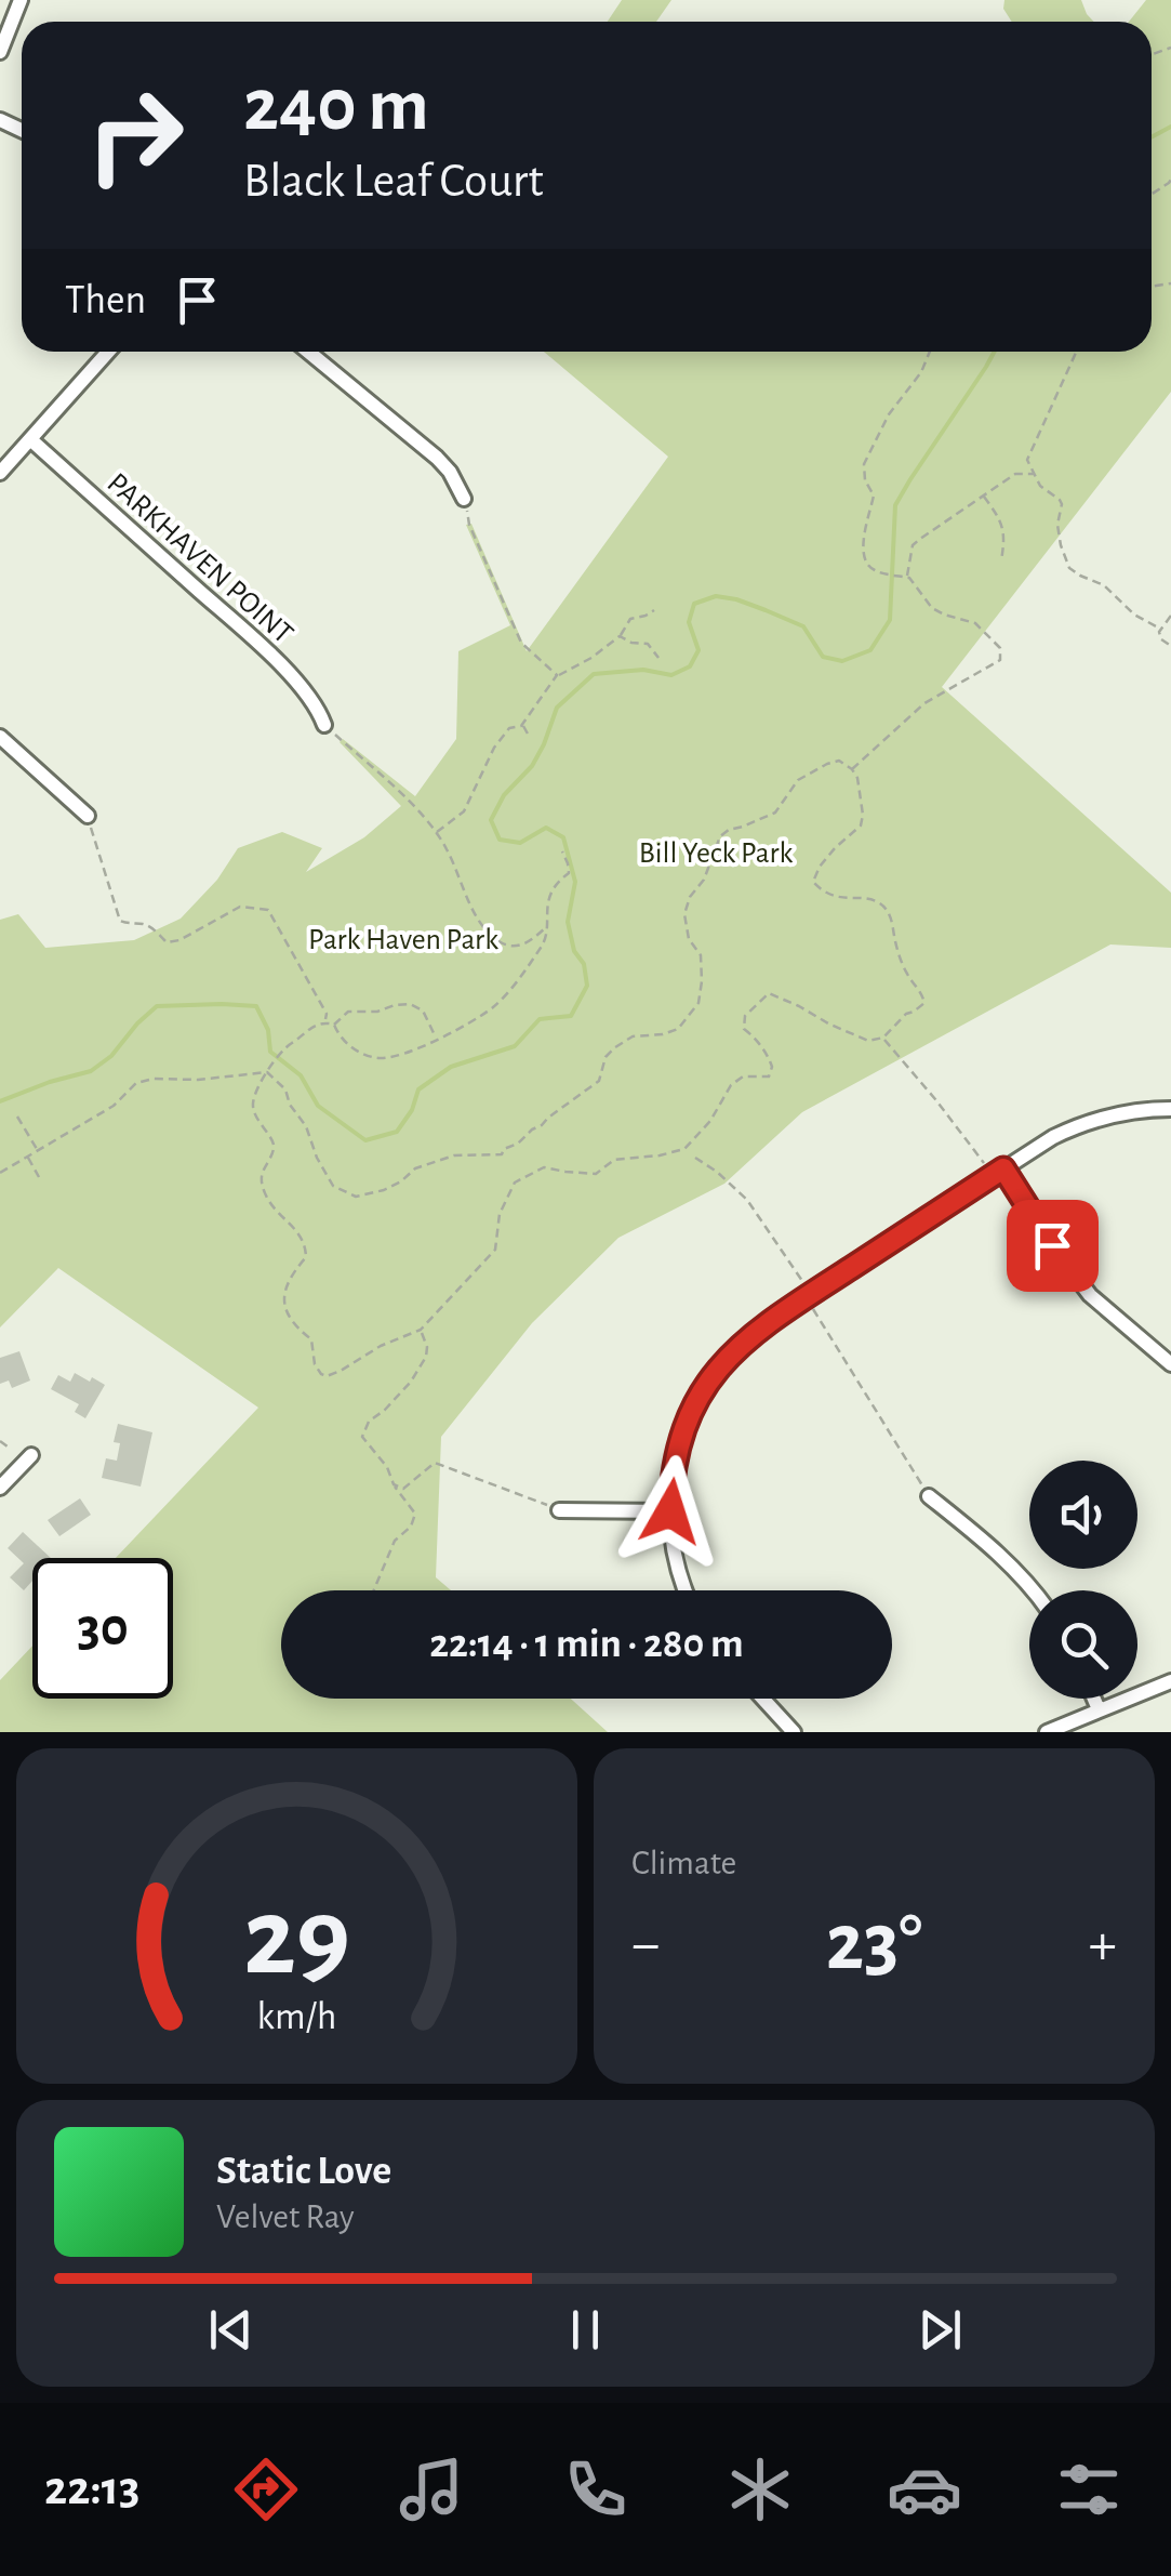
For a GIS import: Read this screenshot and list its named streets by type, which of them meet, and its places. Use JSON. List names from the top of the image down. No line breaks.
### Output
{"streets":{"street":["PARKHAVEN POINT"]},"parks":["Bill Yeck Park","Park Haven Park"],"page":{"turn":["240 m","Black Leaf Court"],"then":"Then","limit":"30","trip":"22:14 · 1 min · 280 m","tile":"Climate","heat":["−","23°","+"],"song":["Static Love","Velvet Ray"],"tabs":"22:13","gauge":["29","km/h"]}}
